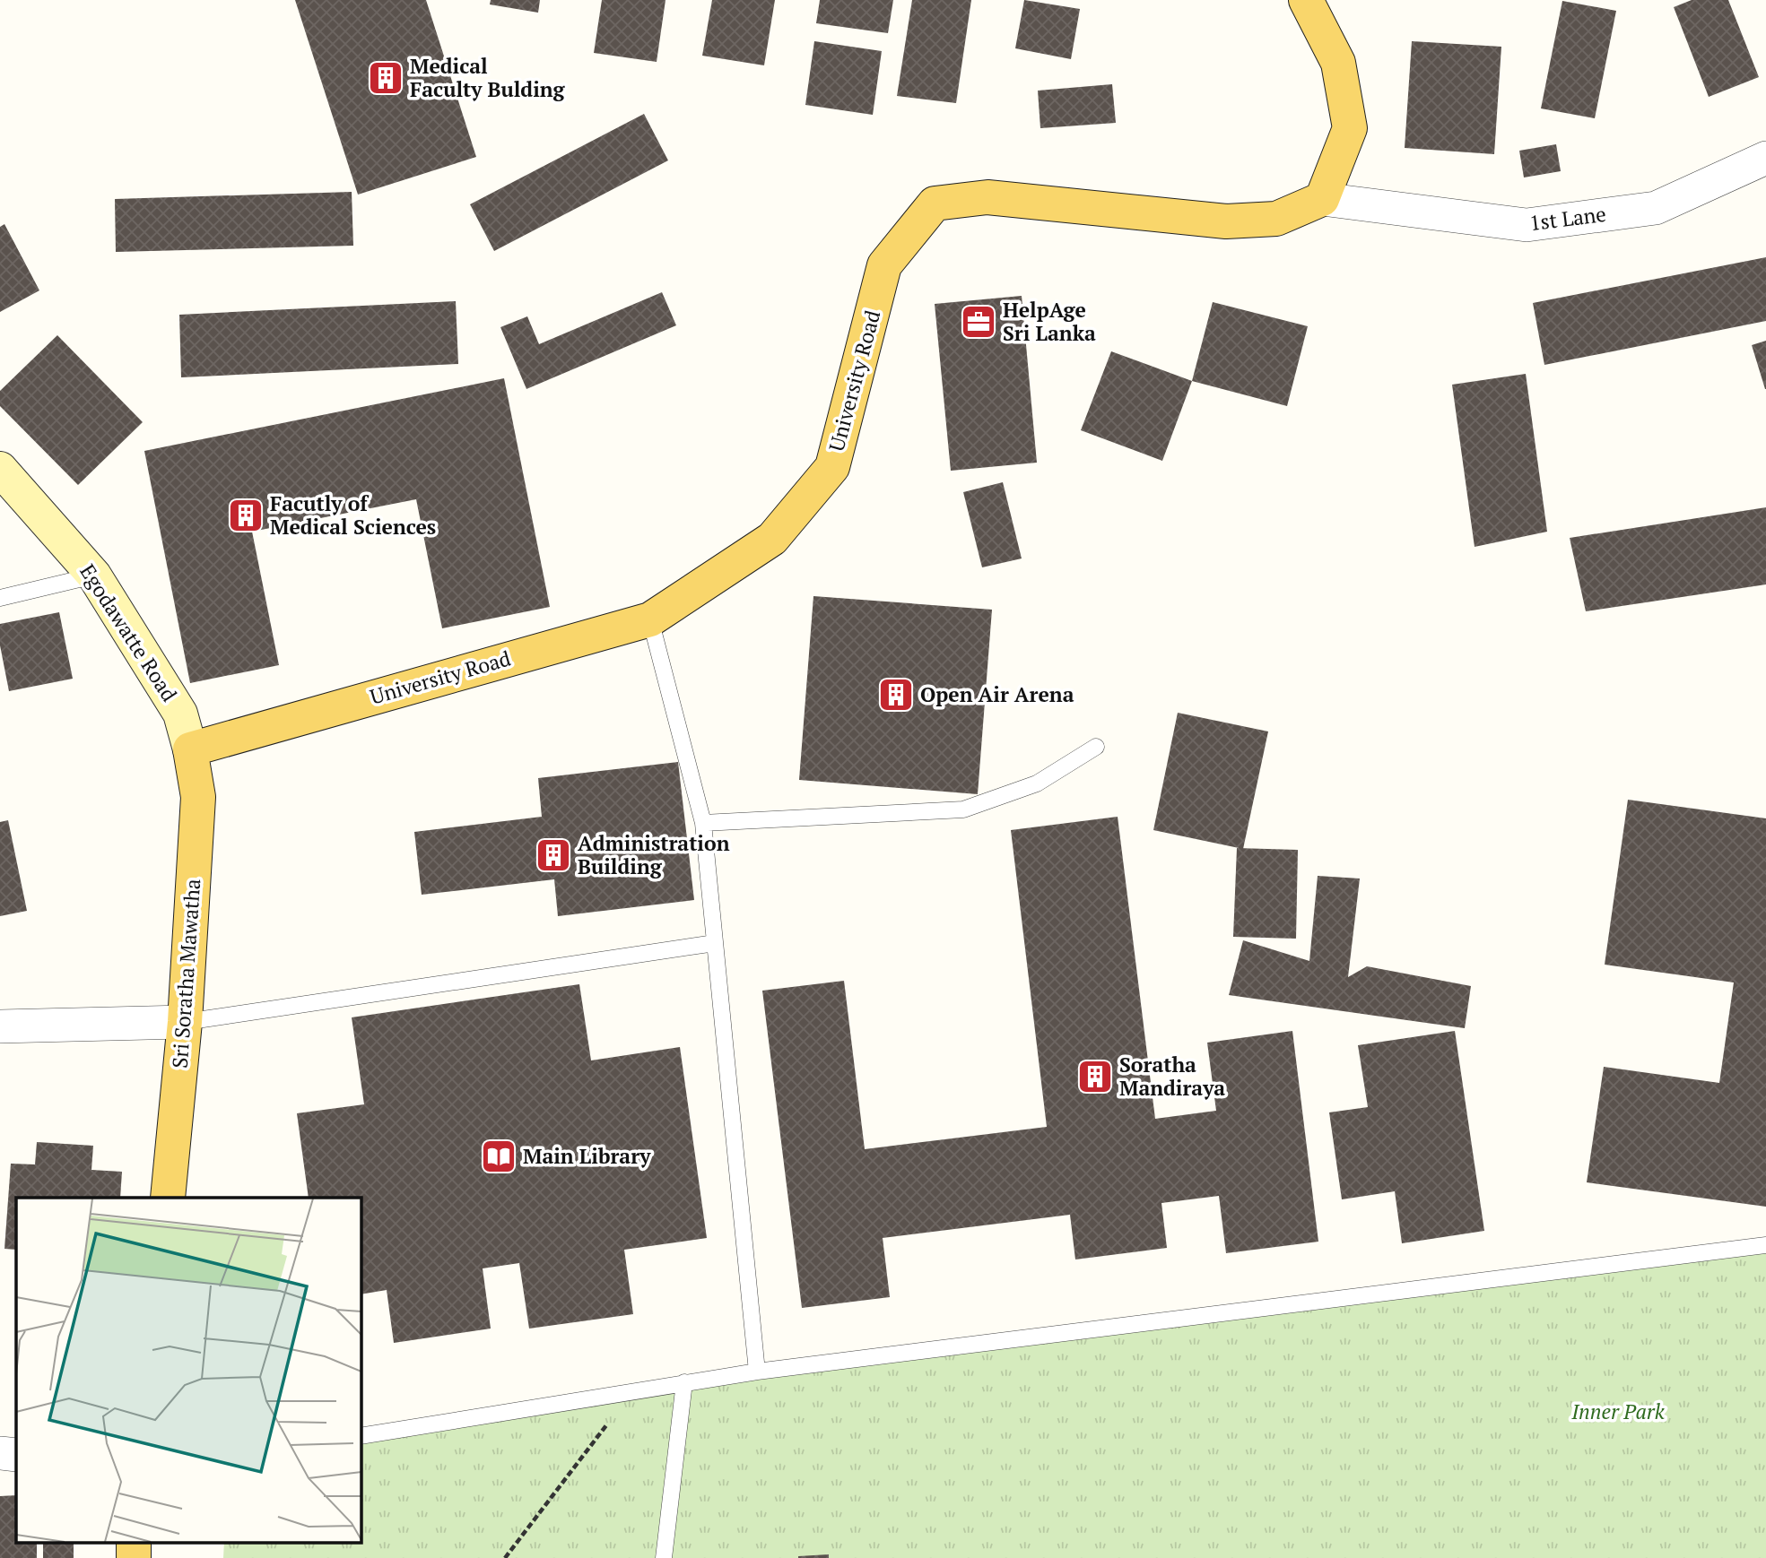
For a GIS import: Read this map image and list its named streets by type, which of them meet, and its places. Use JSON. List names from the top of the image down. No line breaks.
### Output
{"streets":{"main road":["University Road","Sri Soratha Mawatha"],"street":["1st Lane","Egodawatte Road"]},"crossings":[["1st Lane","University Road"],["University Road","Egodawatte Road"],["University Road","Sri Soratha Mawatha"],["Egodawatte Road","Sri Soratha Mawatha"]],"parks":["Inner Park"],"places":{"building":["Medical Faculty Bulding","Facutly of Medical Sciences","Open Air Arena","Administration Building","Soratha Mandiraya"],"office":["HelpAge Sri Lanka"],"library":["Main Library"]}}
